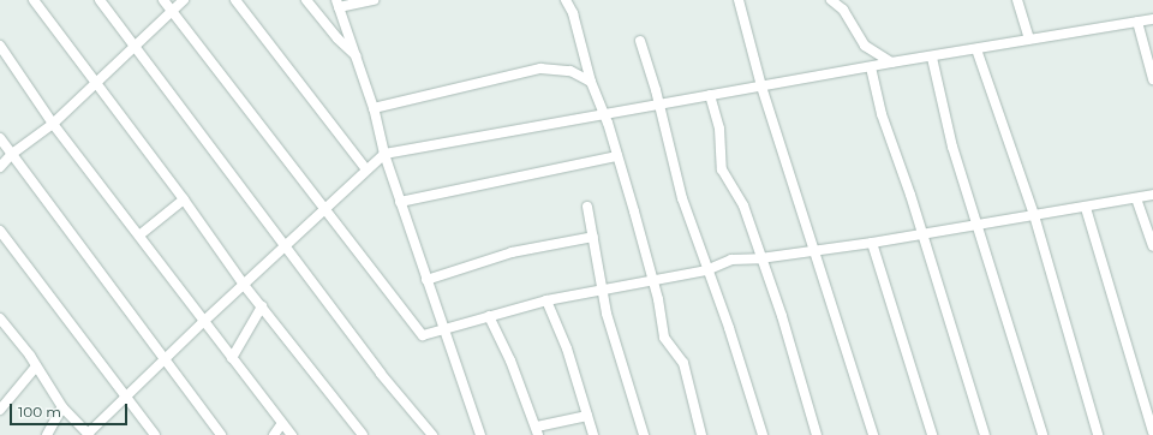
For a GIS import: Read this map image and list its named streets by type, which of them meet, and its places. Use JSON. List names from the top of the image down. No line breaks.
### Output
{"scale_bar":"100 m"}
